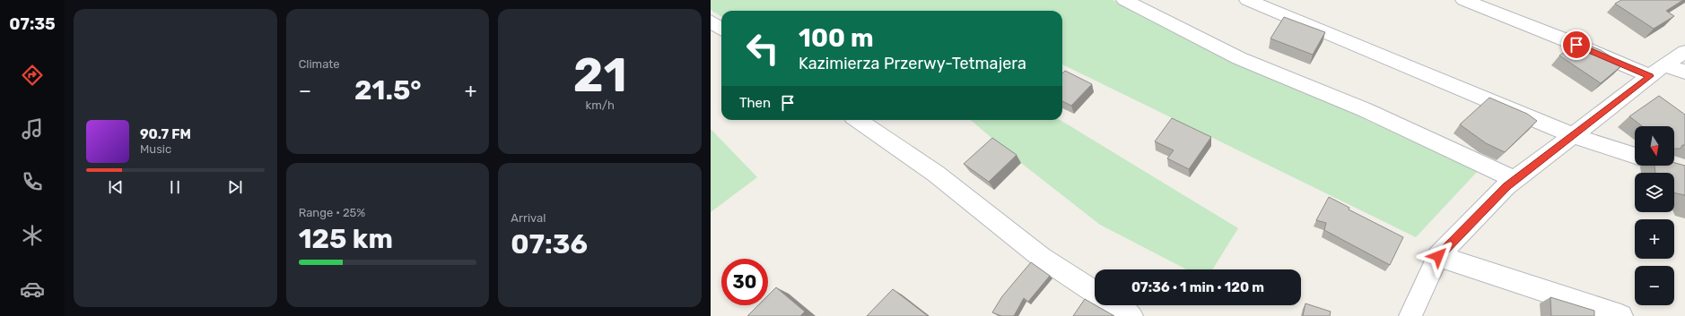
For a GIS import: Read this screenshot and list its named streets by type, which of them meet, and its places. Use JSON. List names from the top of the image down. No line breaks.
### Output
{"north":"bottom","page":{"tabs":"07:35","tile":["Climate",["21","km/h"],["Range · 25%","125 km"],["Arrival","07:36"]],"turn":["100 m","Kazimierza Przerwy-Tetmajera"],"heat":["−","21.5°","+"],"then":"Then","song":["90.7 FM","Music"],"map_buttons":["+","−"],"limit":"30","trip":"07:36 · 1 min · 120 m"}}
